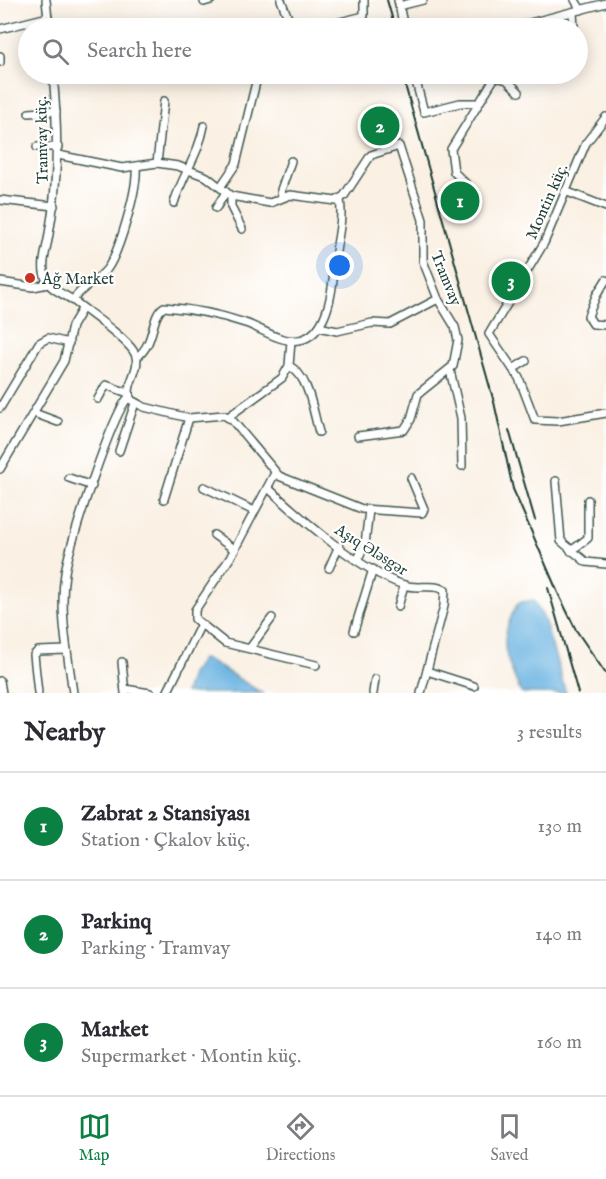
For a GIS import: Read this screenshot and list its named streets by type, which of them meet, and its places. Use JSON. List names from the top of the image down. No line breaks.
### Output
{"streets":{"street":["Tramvay küç.","Montin küç.","Tramvay","Aşıq Ələsgər"]},"places":["Ağ Market"],"page":{"search":"Search here","pins":["2","1","3"],"heading":["Nearby","3 results"],"list":[{"mark":"1","name":"Zabrat 2 Stansiyası","note":"Station · Çkalov küç.","value":"130 m"},{"mark":"2","name":"Parkinq","note":"Parking · Tramvay","value":"140 m"},{"mark":"3","name":"Market","note":"Supermarket · Montin küç.","value":"160 m"}],"nav":["Map","Directions","Saved"]}}
